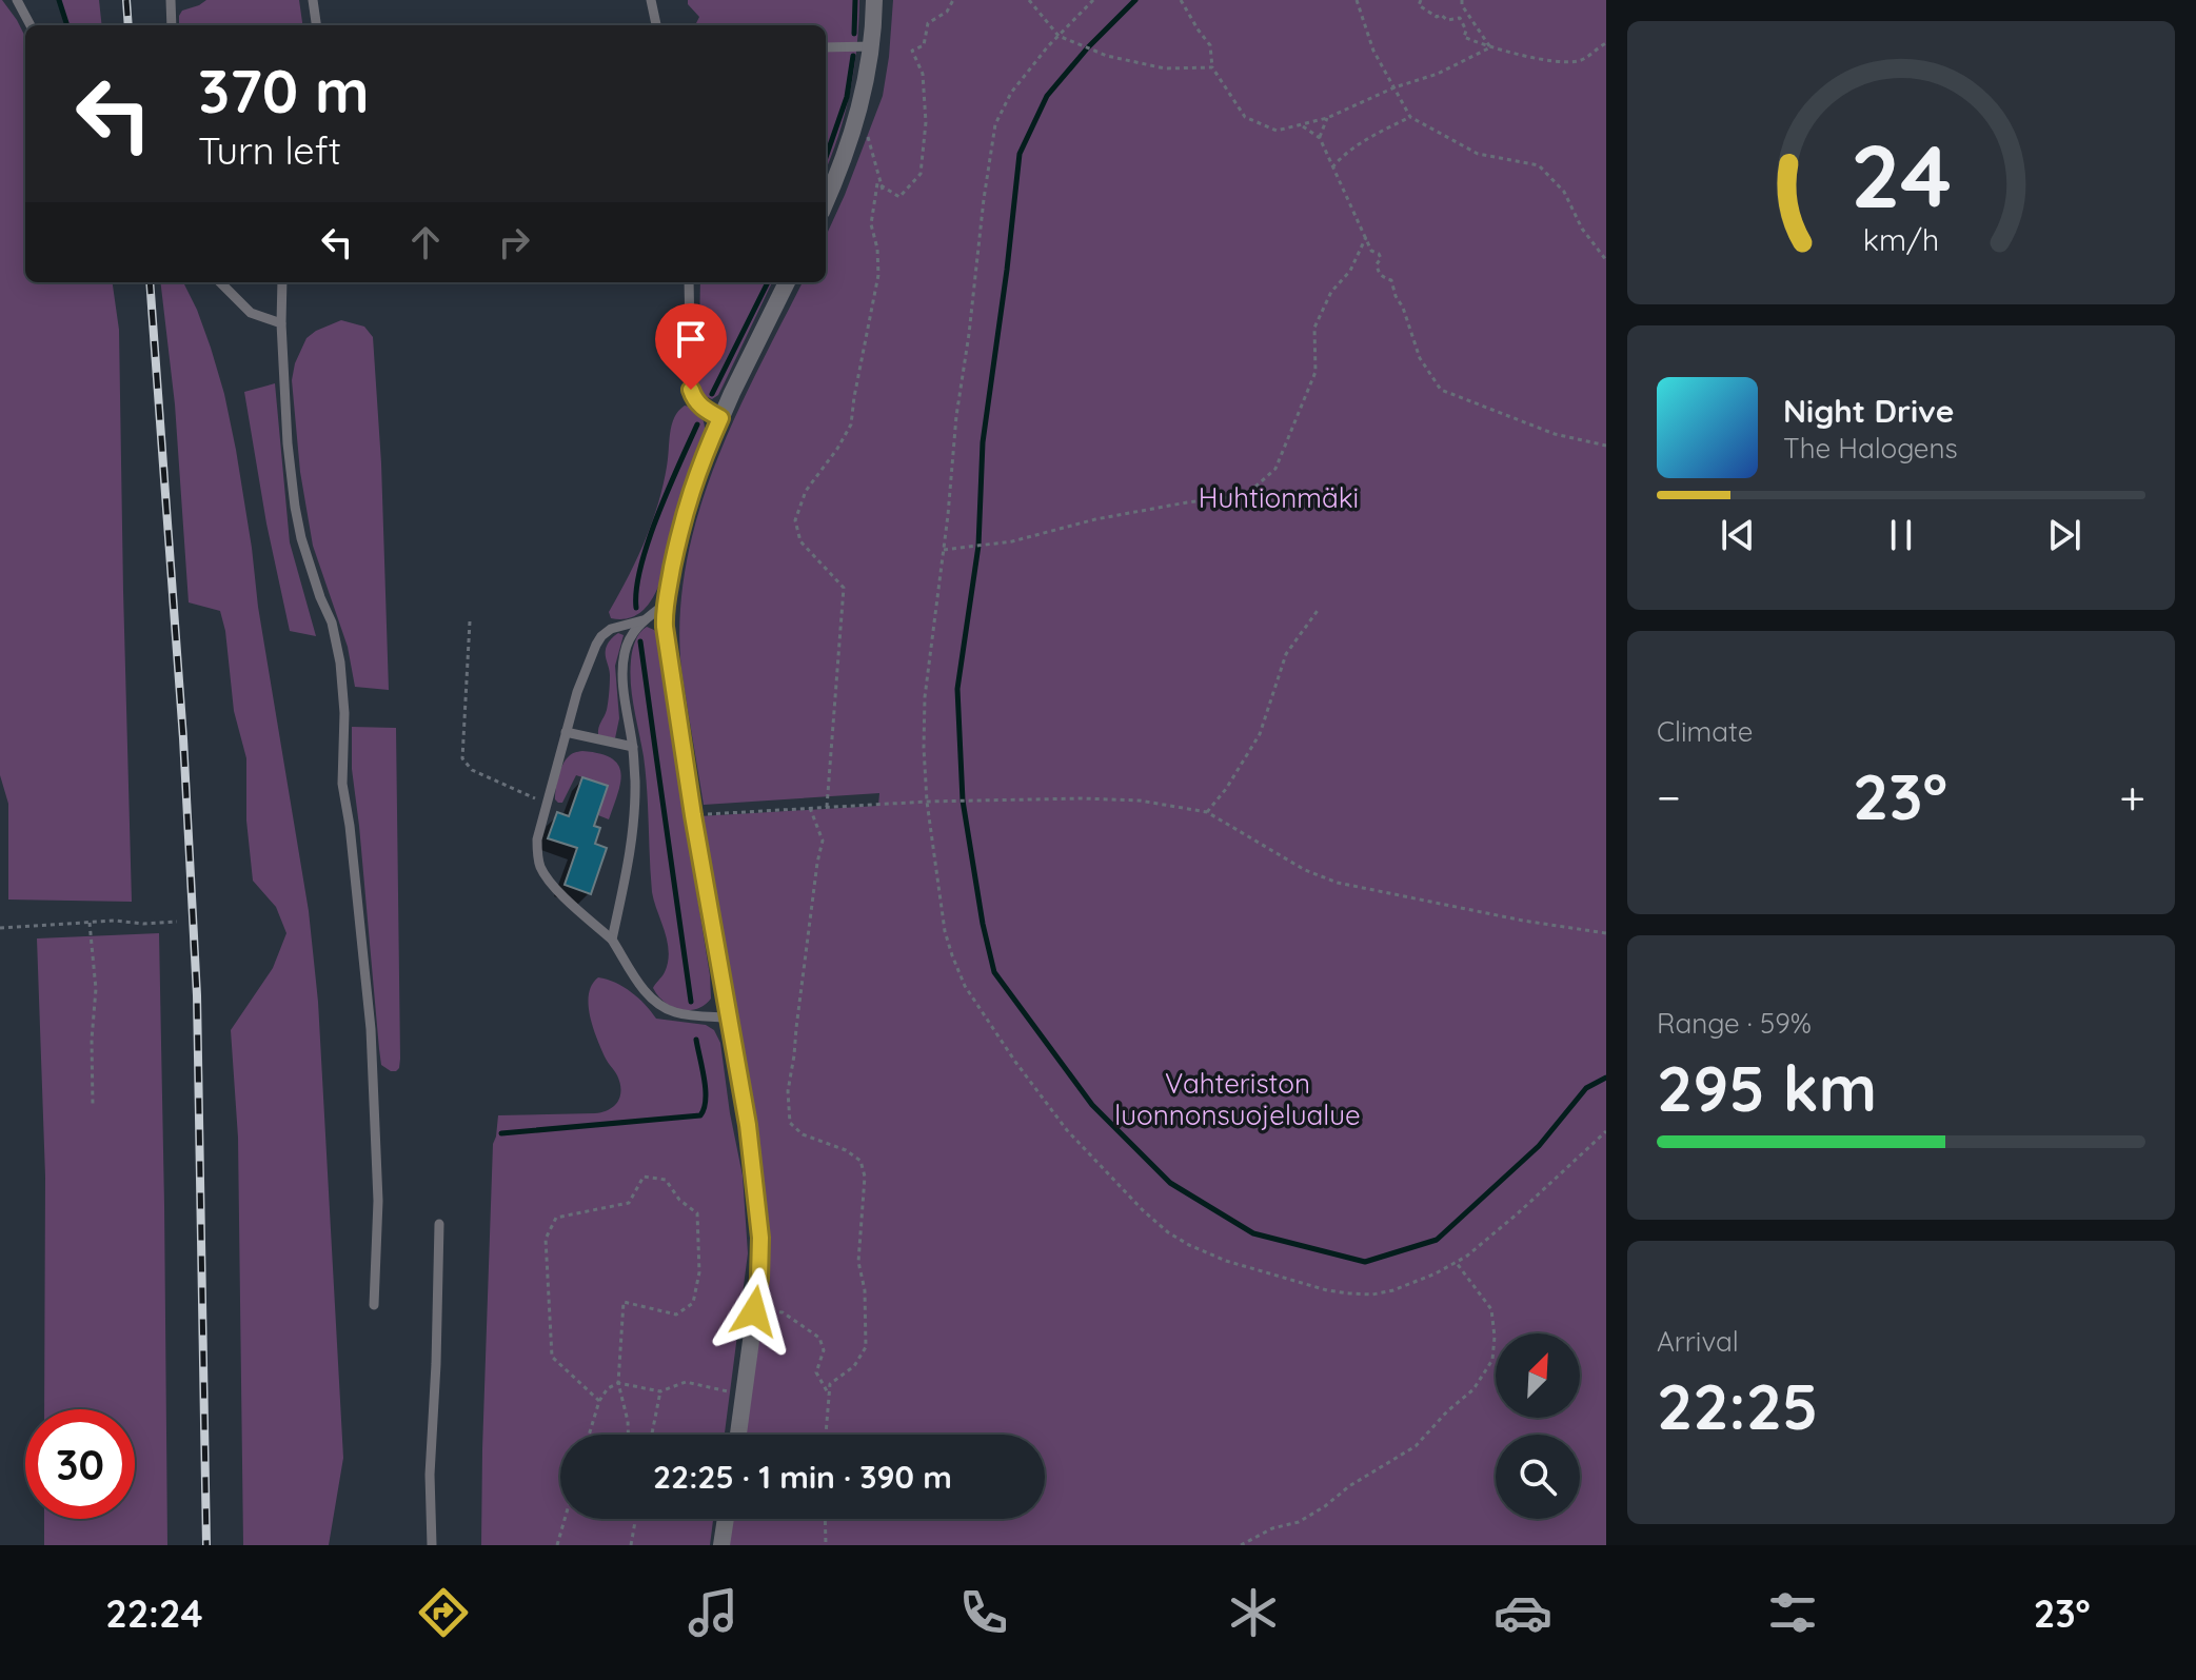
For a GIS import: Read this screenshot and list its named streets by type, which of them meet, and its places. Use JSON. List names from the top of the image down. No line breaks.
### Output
{"parks":["Huhtionmäki","Vahteriston luonnonsuojelualue"],"north":"top right","page":{"turn":["370 m","Turn left"],"song":["Night Drive","The Halogens"],"tile":["Climate",["Range · 59%","295 km"],["Arrival","22:25"]],"heat":["−","23°","+"],"limit":"30","trip":"22:25 · 1 min · 390 m","tabs":["22:24","23°"],"gauge":["24","km/h"]}}
